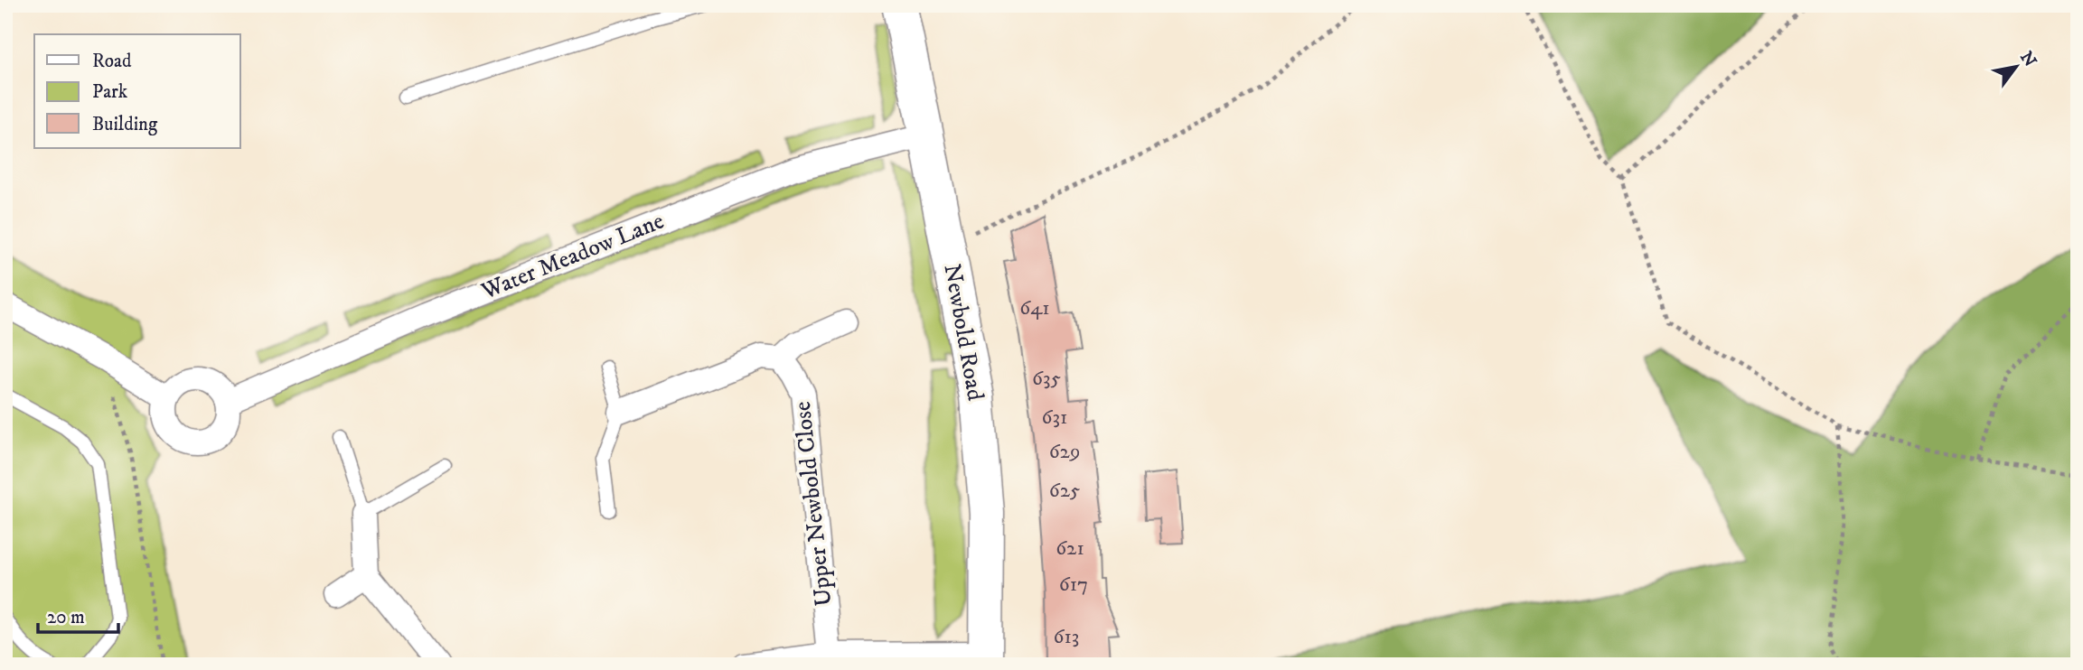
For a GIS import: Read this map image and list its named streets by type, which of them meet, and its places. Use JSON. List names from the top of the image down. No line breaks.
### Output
{"streets":{"main road":["Newbold Road"],"street":["Water Meadow Lane","Upper Newbold Close"]},"crossings":[["Water Meadow Lane","Newbold Road"]],"house_numbers":["641","635","631","629","625","621","617","613"],"legend":["Road","Park","Building"],"scale_bar":"20 m","north":"top right"}
